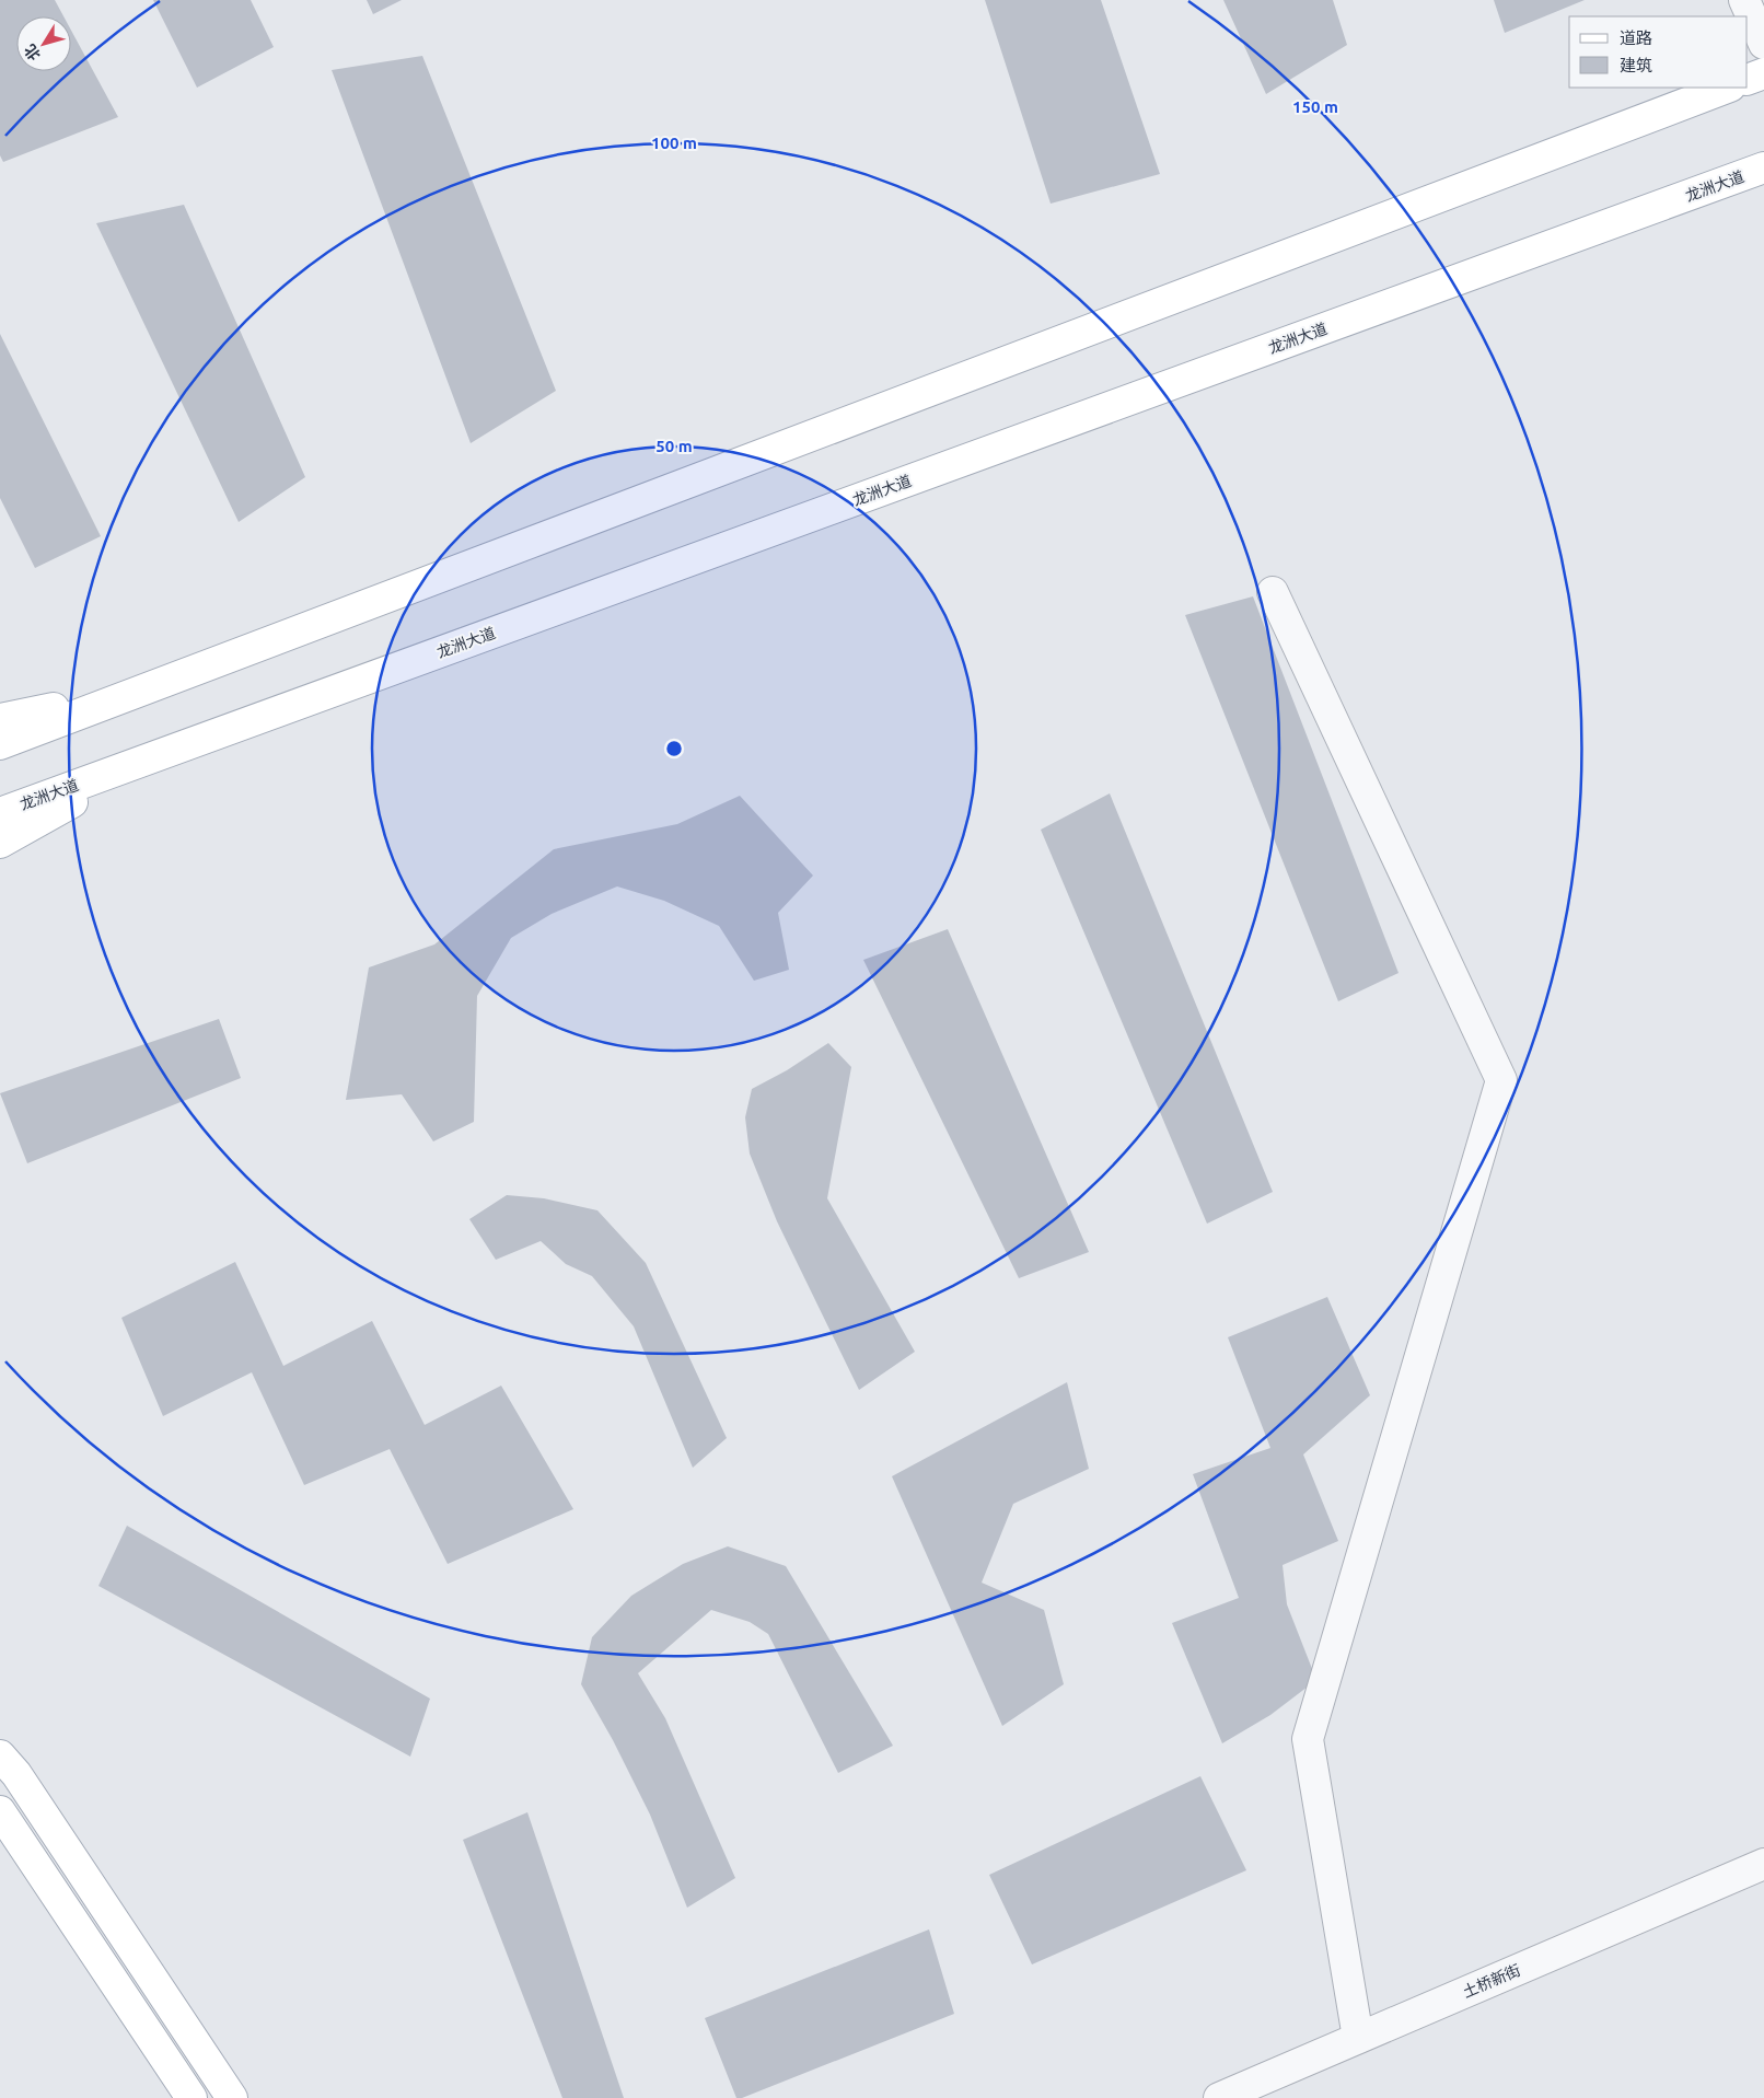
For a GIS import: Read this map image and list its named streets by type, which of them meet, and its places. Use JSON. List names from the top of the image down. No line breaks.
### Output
{"streets":{"main road":["龙洲大道"],"street":["土桥新街"]},"legend":["道路","建筑"],"north":"bottom left","rings":["150 m","100 m","50 m"]}
